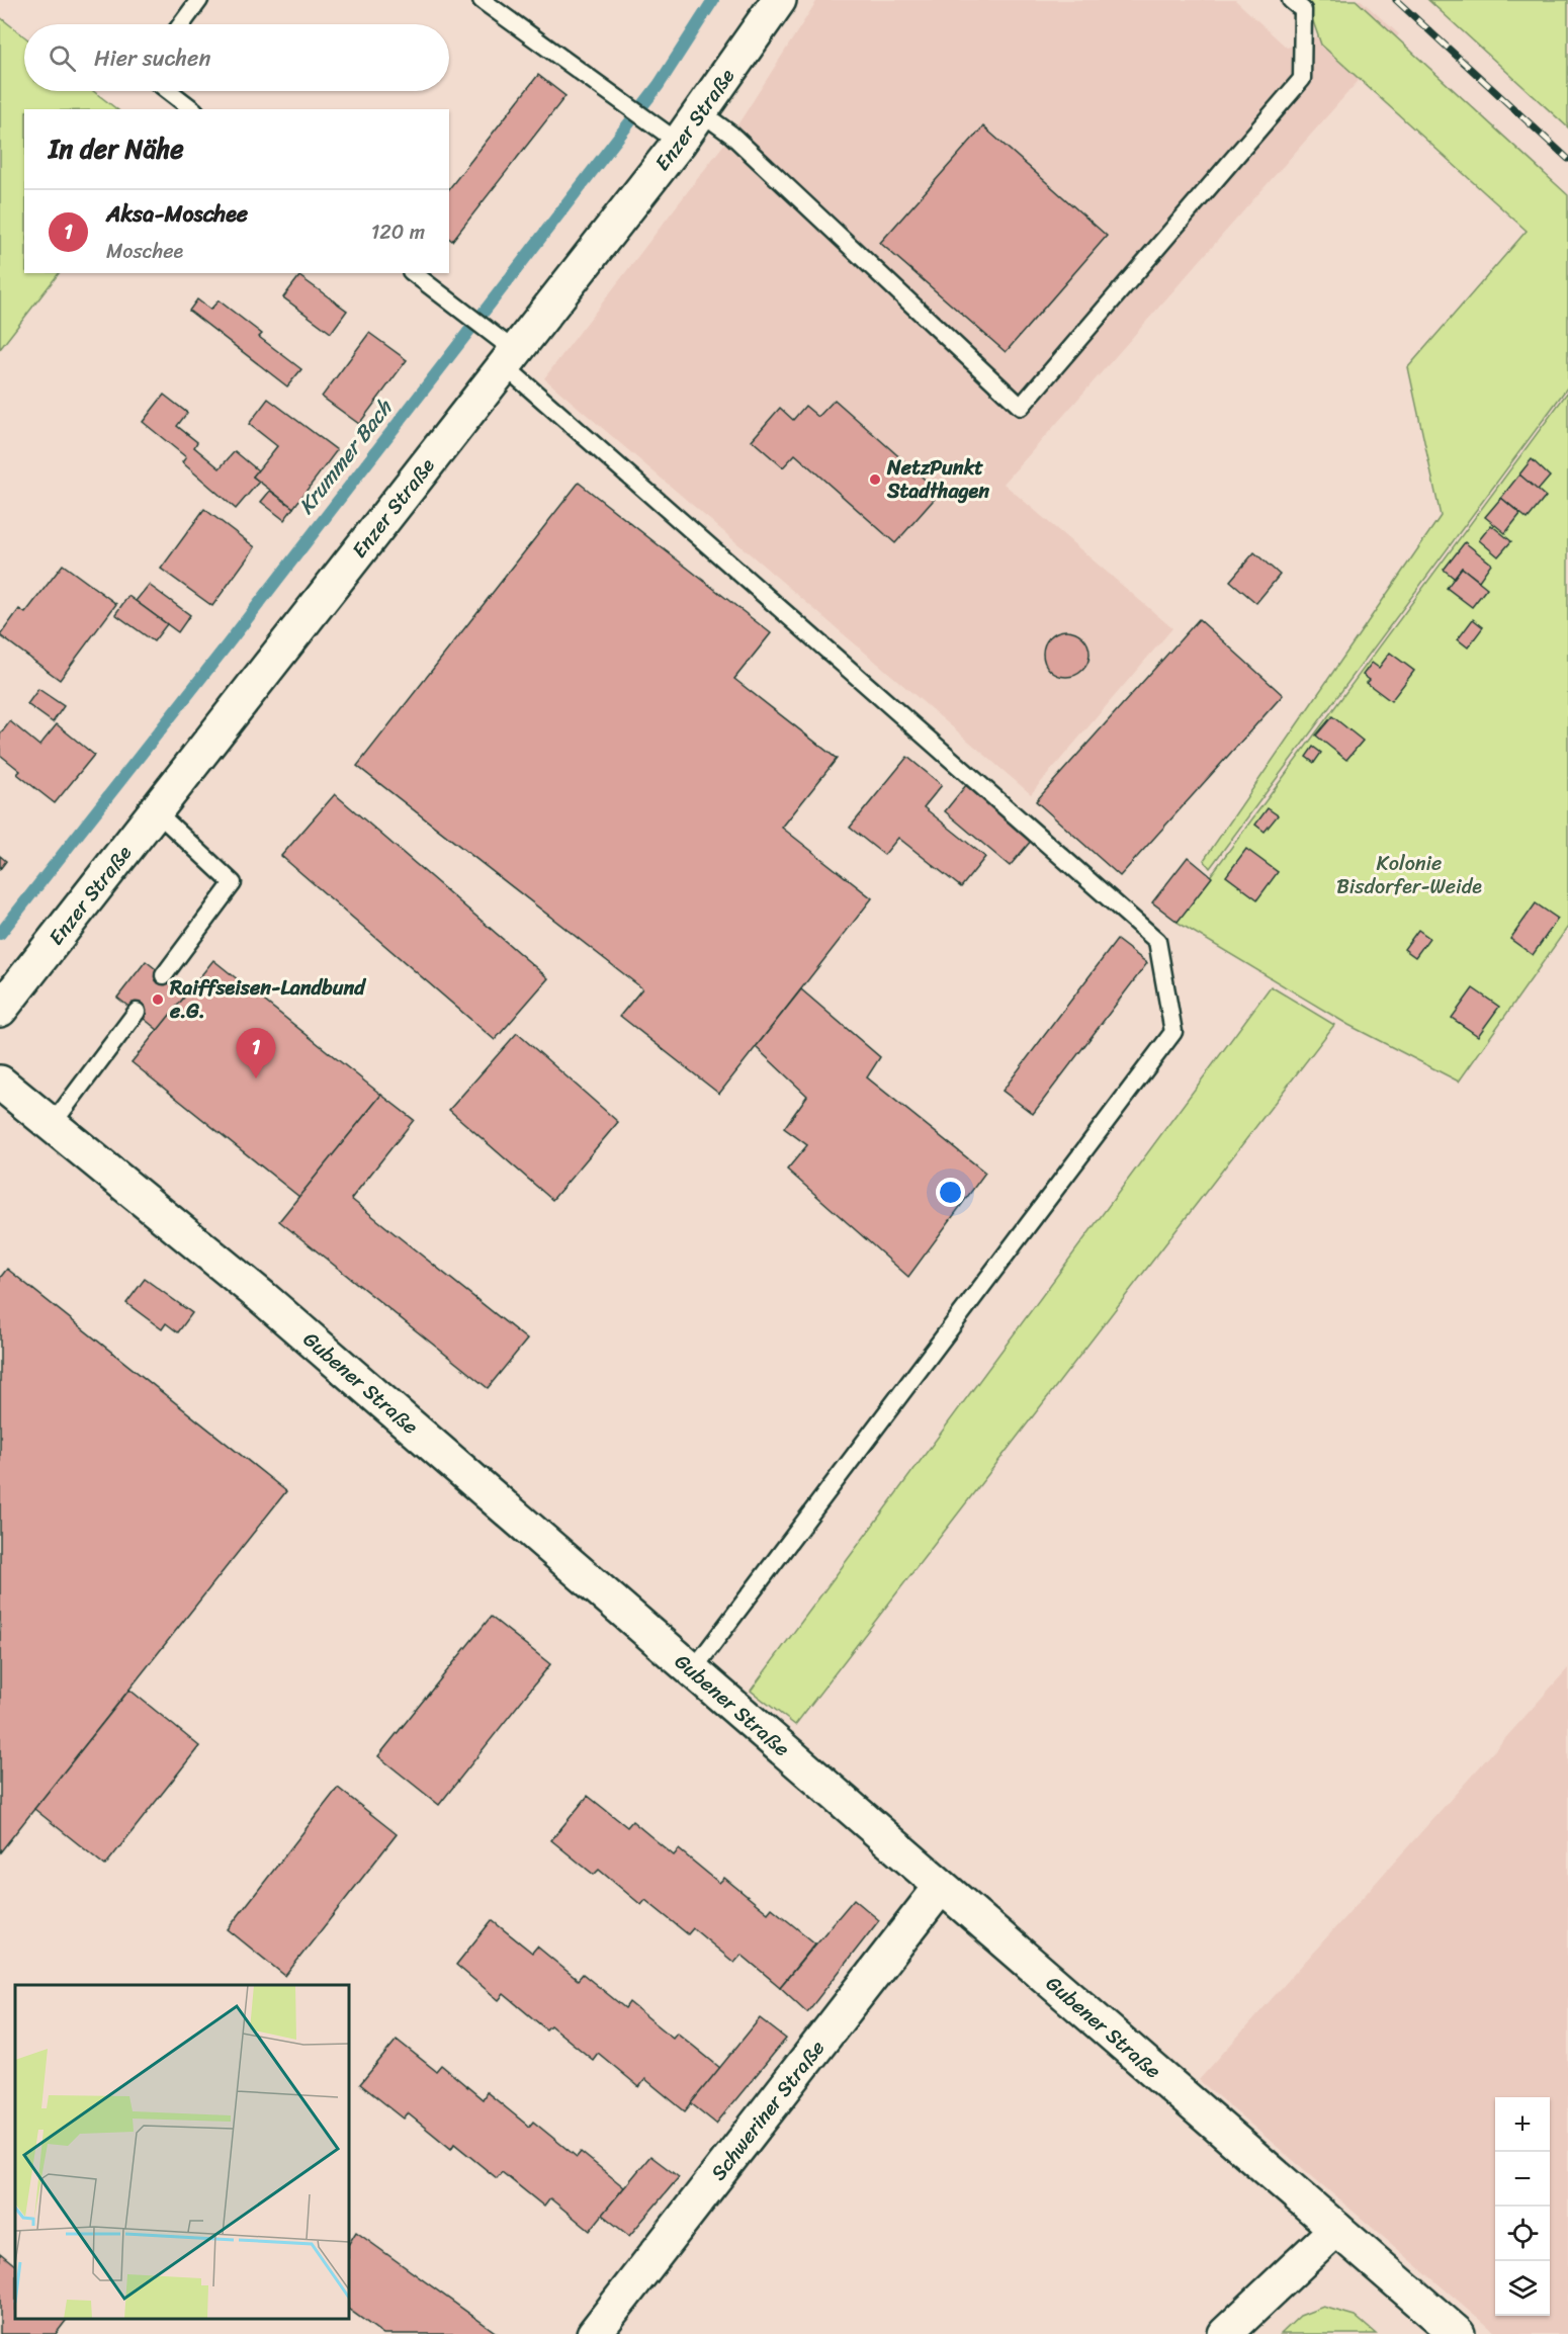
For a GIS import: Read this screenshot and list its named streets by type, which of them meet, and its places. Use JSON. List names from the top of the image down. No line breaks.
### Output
{"streets":{"street":["Enzer Straße","Gubener Straße","Schweriner Straße"]},"crossings":[["Gubener Straße","Schweriner Straße"]],"water":["Krummer Bach"],"parks":["Kolonie Bisdorfer-Weide"],"places":["NetzPunkt Stadthagen","Raiffseisen-Landbund e.G."],"page":{"search":"Hier suchen","heading":"In der Nähe","list":[{"mark":"1","name":"Aksa-Moschee","note":"Moschee","value":"120 m"}],"pins":"1","map_buttons":["+","−"]}}
